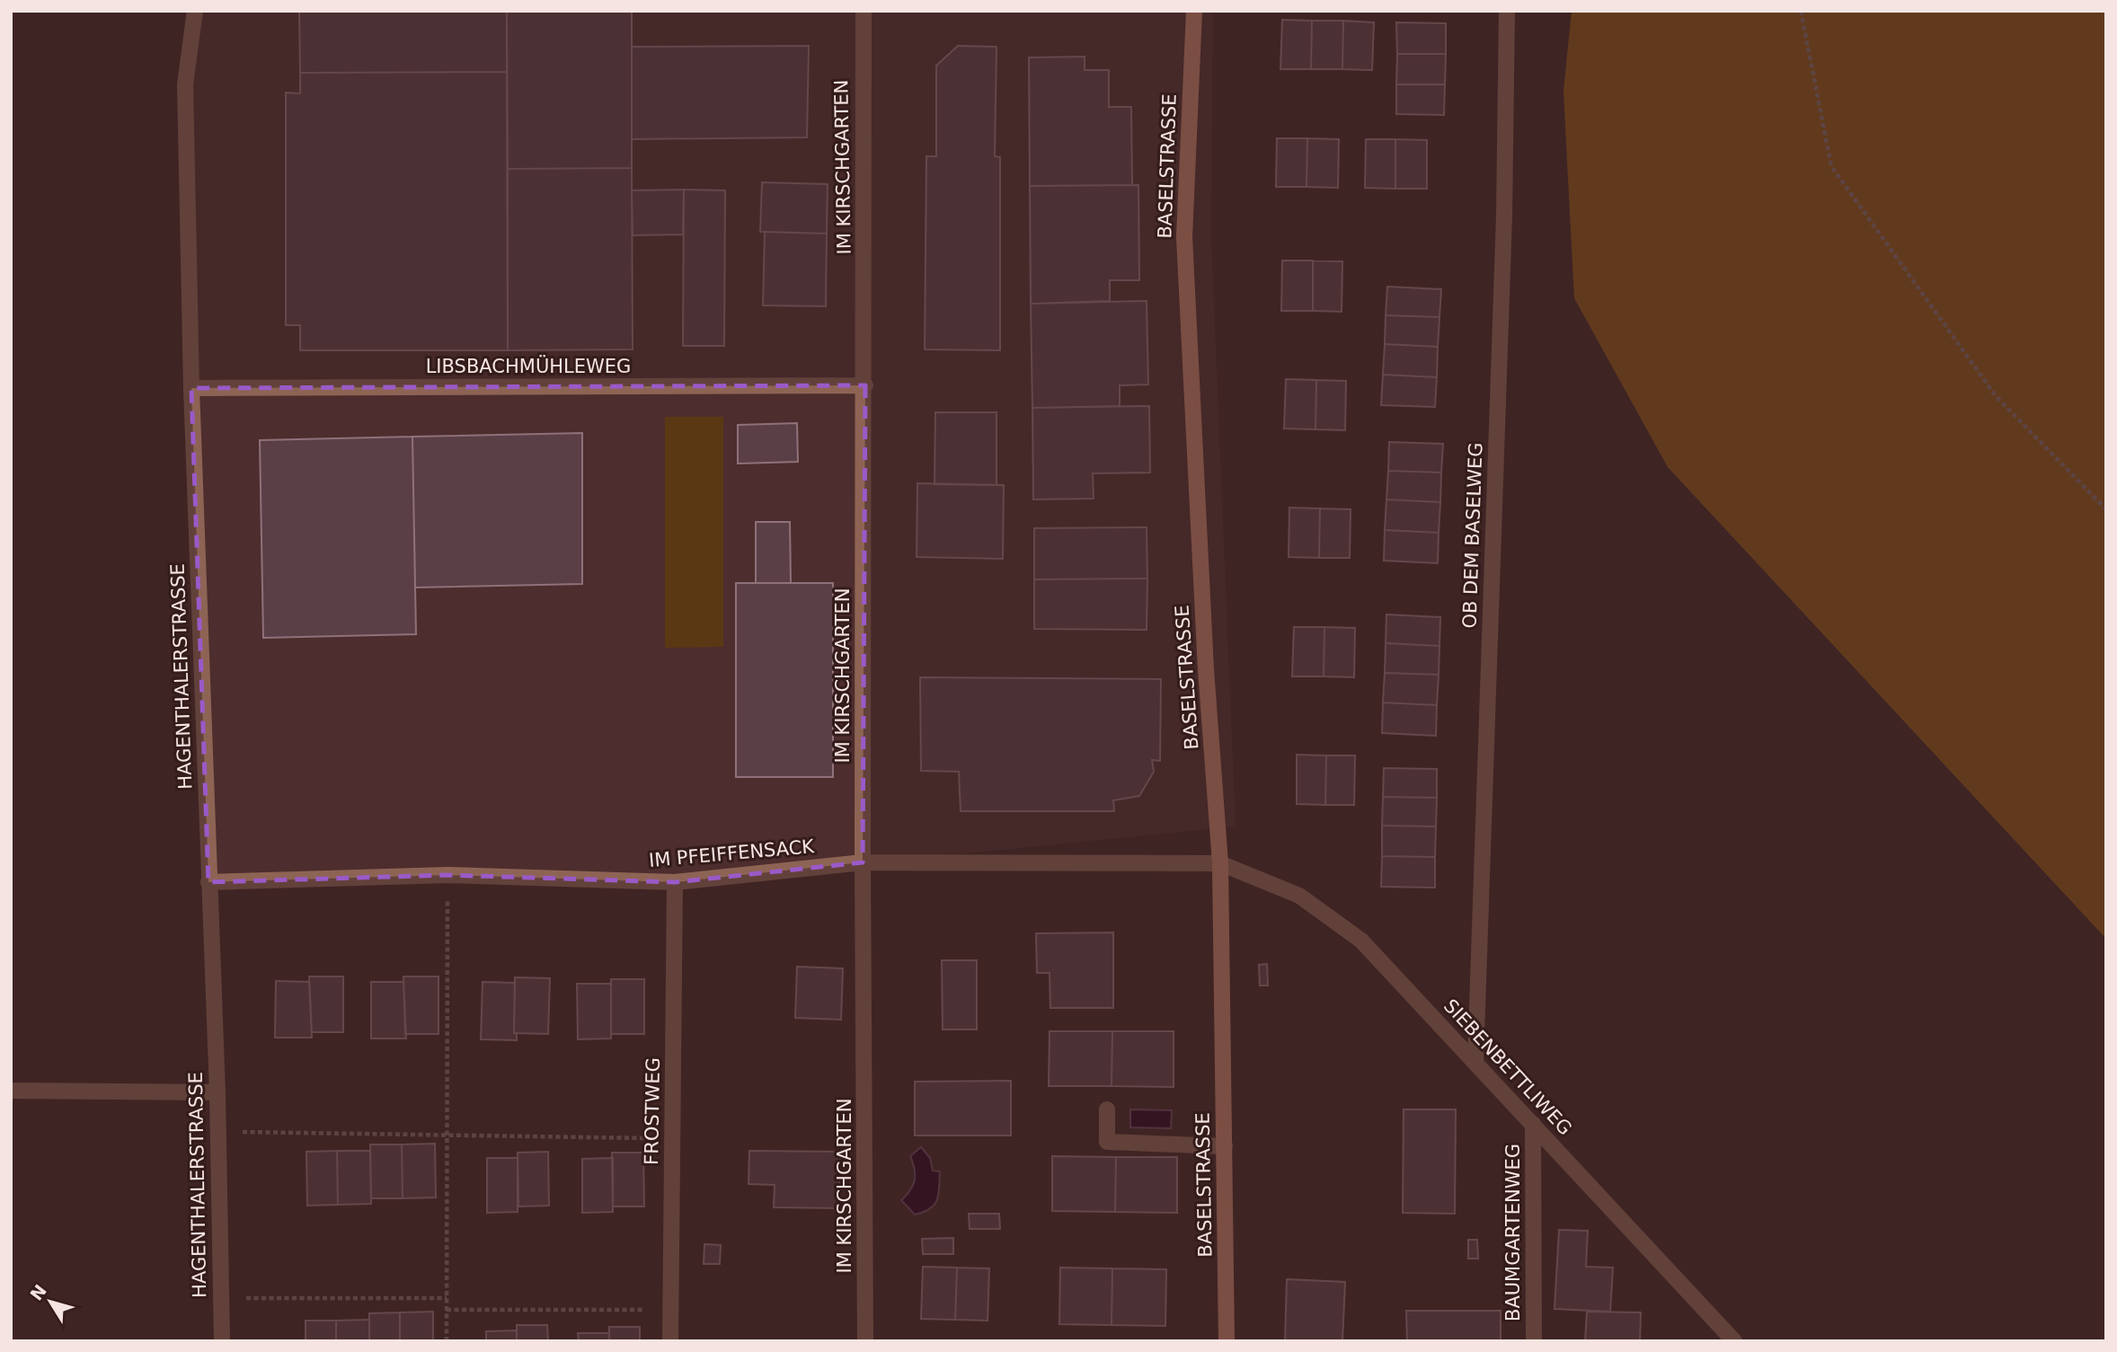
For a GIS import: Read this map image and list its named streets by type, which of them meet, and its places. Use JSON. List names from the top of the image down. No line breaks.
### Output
{"streets":{"street":["BASELSTRASSE","IM KIRSCHGARTEN","LIBSBACHMÜHLEWEG","OB DEM BASELWEG","HAGENTHALERSTRASSE","IM PFEIFFENSACK","SIEBENBETTLIWEG","FROSTWEG","BAUMGARTENWEG"]},"crossings":[["BASELSTRASSE","IM PFEIFFENSACK"],["BASELSTRASSE","SIEBENBETTLIWEG"],["IM KIRSCHGARTEN","LIBSBACHMÜHLEWEG"],["IM KIRSCHGARTEN","IM PFEIFFENSACK"],["LIBSBACHMÜHLEWEG","HAGENTHALERSTRASSE"],["OB DEM BASELWEG","SIEBENBETTLIWEG"],["HAGENTHALERSTRASSE","IM PFEIFFENSACK"],["IM PFEIFFENSACK","SIEBENBETTLIWEG"],["IM PFEIFFENSACK","FROSTWEG"],["SIEBENBETTLIWEG","BAUMGARTENWEG"]],"north":"top left"}
